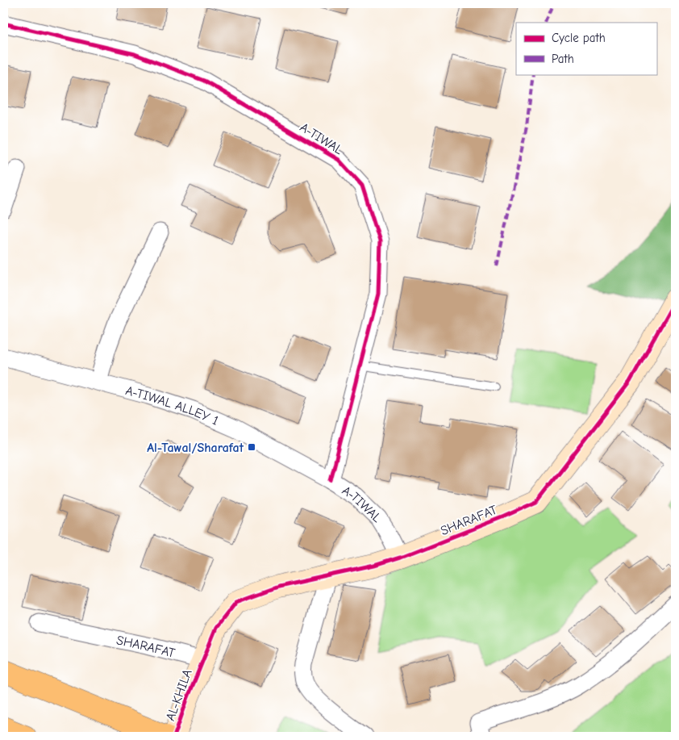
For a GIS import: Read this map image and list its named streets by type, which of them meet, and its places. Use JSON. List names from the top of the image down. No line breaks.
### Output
{"streets":{"street":["A-TIWAL","A-TIWAL ALLEY 1","SHARAFAT","AL-KHILA"]},"crossings":[["A-TIWAL","A-TIWAL ALLEY 1"],["A-TIWAL","SHARAFAT"],["SHARAFAT","AL-KHILA"]],"places":{"transit":["Al-Tawal/Sharafat"]},"legend":["Cycle path","Path"]}
